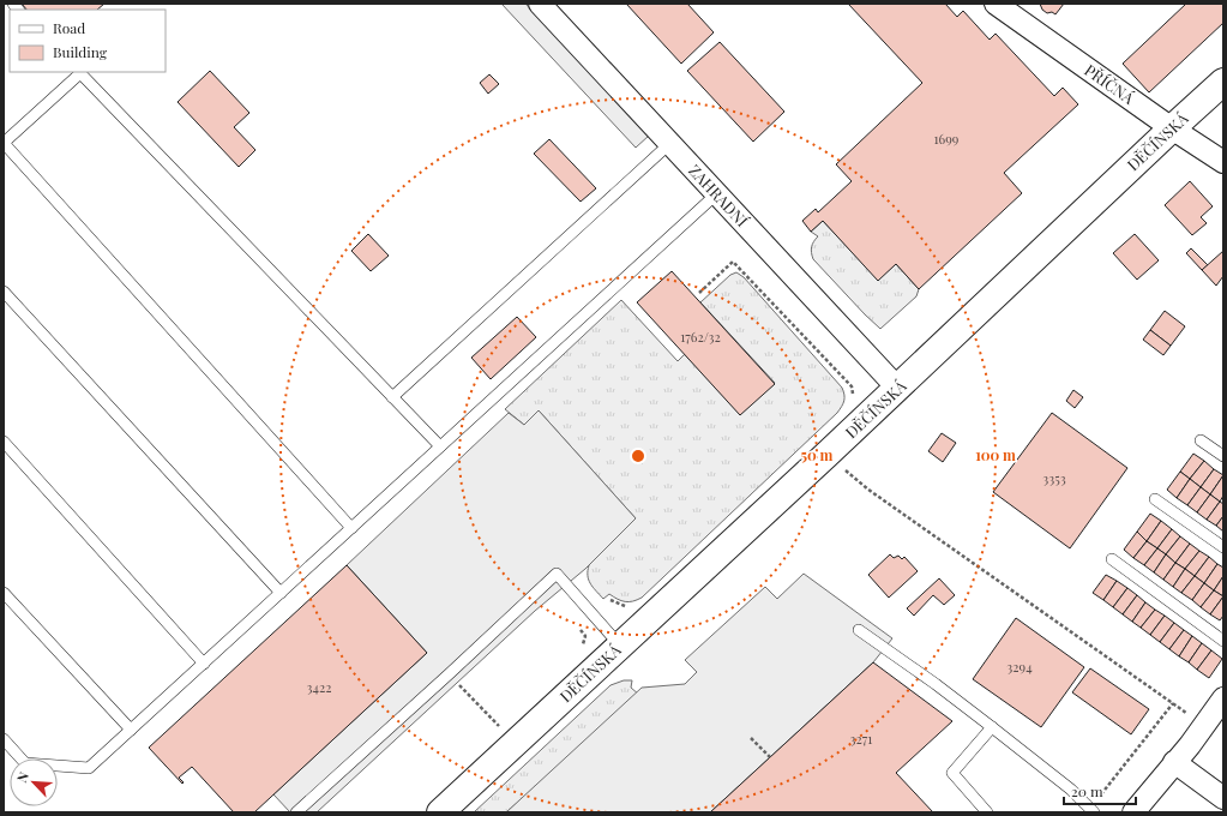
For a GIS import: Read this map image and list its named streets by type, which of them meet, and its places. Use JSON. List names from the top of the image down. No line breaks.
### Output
{"streets":{"main road":["DĚČÍNSKÁ"],"street":["PŘÍČNÁ","ZAHRADNÍ"]},"crossings":[["PŘÍČNÁ","DĚČÍNSKÁ"],["DĚČÍNSKÁ","ZAHRADNÍ"]],"house_numbers":["1699","1762/32","3353","3294","3422","3271"],"legend":["Road","Building"],"scale_bar":"20 m","north":"top left","rings":["50 m","100 m"]}
